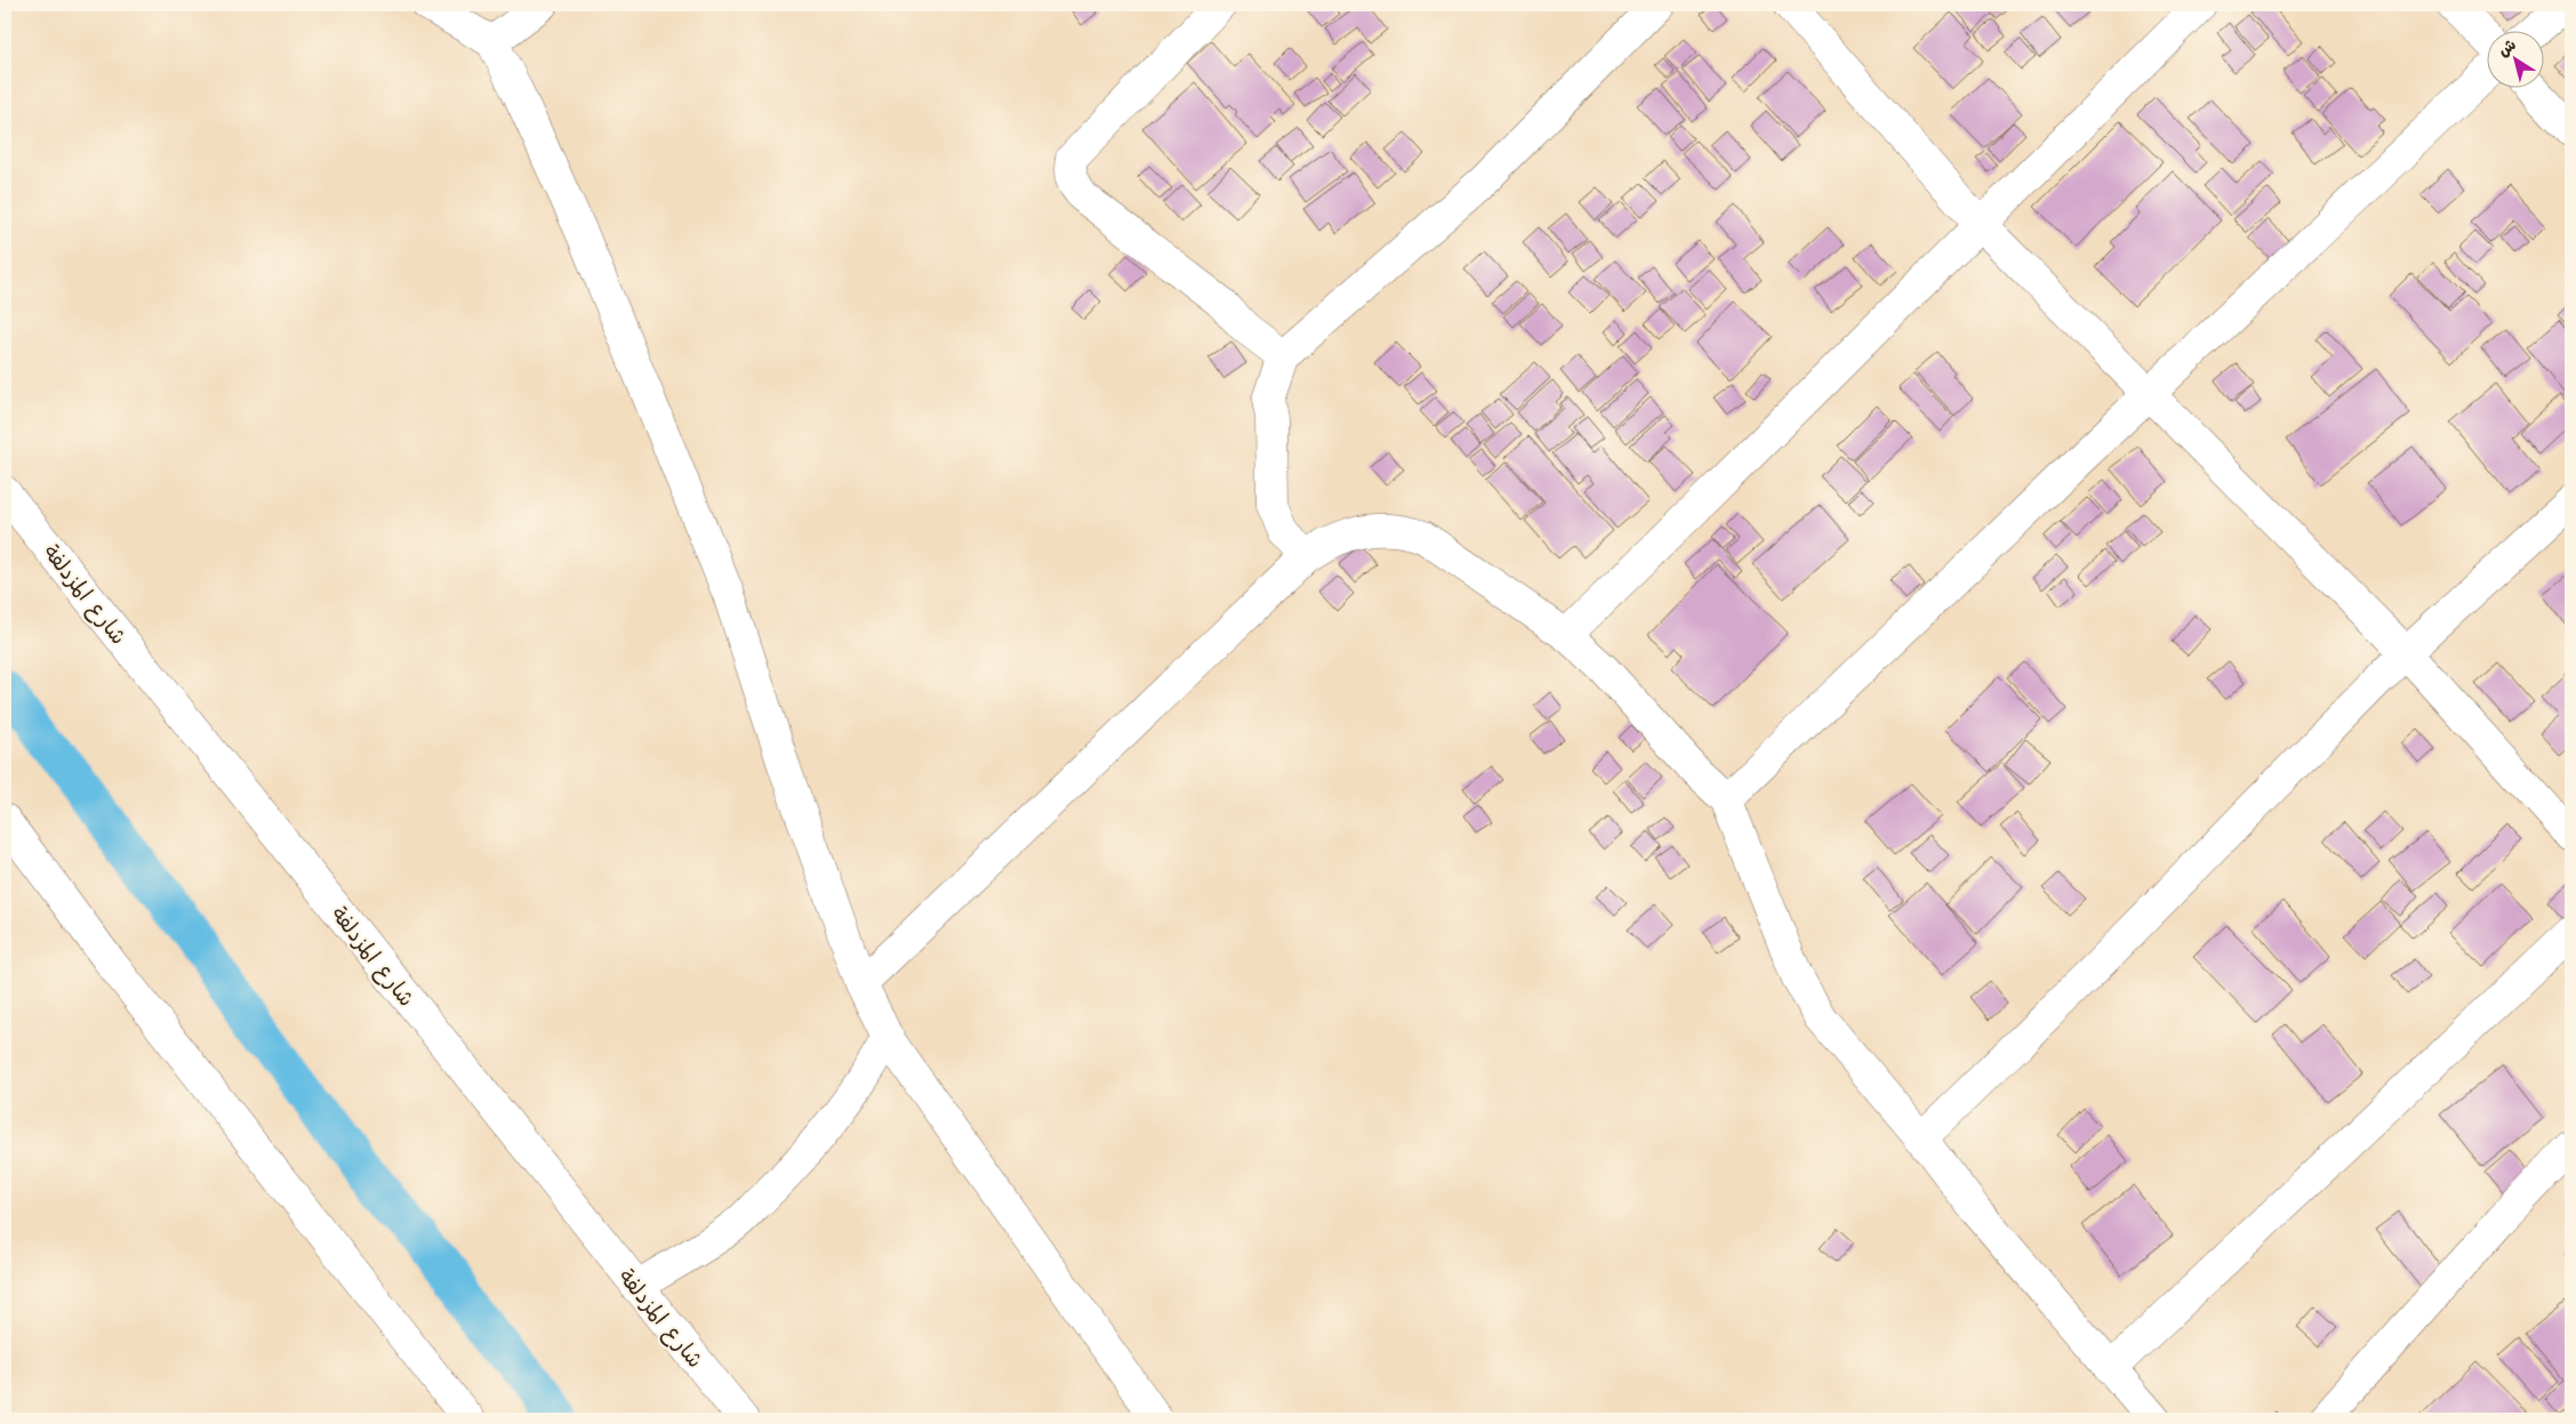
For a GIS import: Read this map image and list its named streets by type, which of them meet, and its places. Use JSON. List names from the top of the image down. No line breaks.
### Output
{"streets":{"street":["شارع المزدلفة"]},"north":"top left"}
